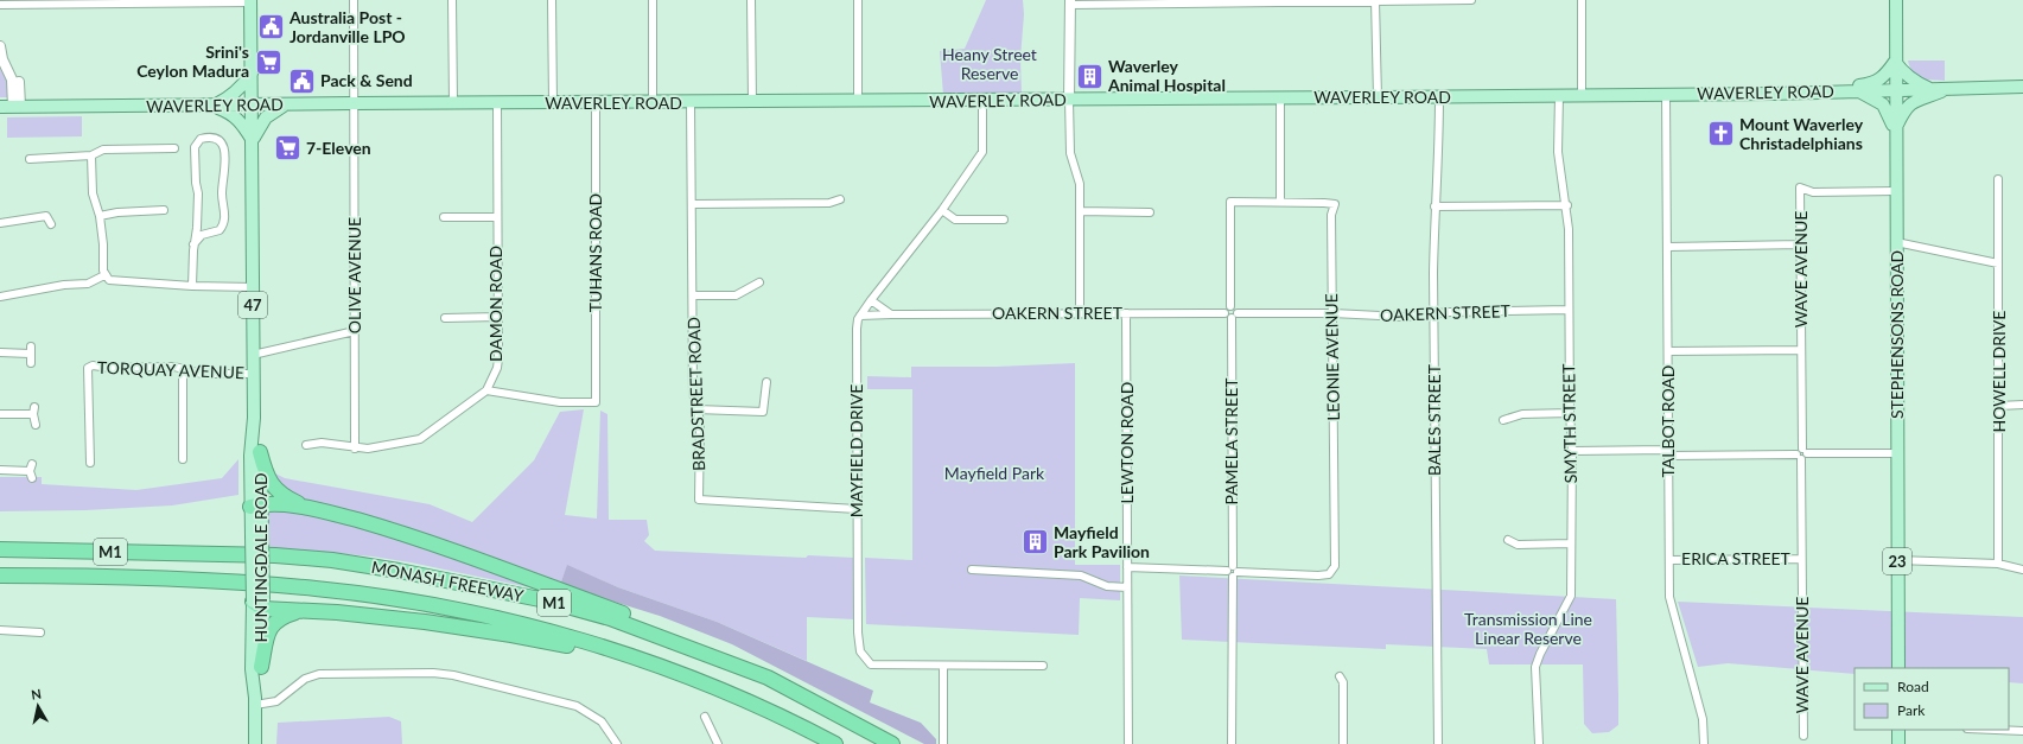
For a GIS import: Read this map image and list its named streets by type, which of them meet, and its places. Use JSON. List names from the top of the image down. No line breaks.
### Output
{"streets":{"highway":["M1","MONASH FREEWAY"],"main road":["WAVERLEY ROAD","47","STEPHENSONS ROAD","HUNTINGDALE ROAD","23"],"street":["TUHANS ROAD","WAVE AVENUE","OLIVE AVENUE","DAMON ROAD","OAKERN STREET","LEONIE AVENUE","TORQUAY AVENUE","HOWELL DRIVE","BRADSTREET ROAD","BALES STREET","TALBOT ROAD","SMYTH STREET","PAMELA STREET","LEWTON ROAD","MAYFIELD DRIVE","ERICA STREET"]},"crossings":[["WAVERLEY ROAD","TUHANS ROAD"],["WAVERLEY ROAD","OLIVE AVENUE"],["WAVERLEY ROAD","DAMON ROAD"],["WAVERLEY ROAD","STEPHENSONS ROAD"],["WAVERLEY ROAD","BRADSTREET ROAD"],["WAVERLEY ROAD","BALES STREET"],["WAVERLEY ROAD","TALBOT ROAD"],["WAVERLEY ROAD","SMYTH STREET"],["WAVERLEY ROAD","MAYFIELD DRIVE"],["WAVERLEY ROAD","HUNTINGDALE ROAD"],["TUHANS ROAD","DAMON ROAD"],["WAVE AVENUE","STEPHENSONS ROAD"],["WAVE AVENUE","ERICA STREET"],["OLIVE AVENUE","DAMON ROAD"],["OAKERN STREET","LEONIE AVENUE"],["OAKERN STREET","BALES STREET"],["OAKERN STREET","SMYTH STREET"],["OAKERN STREET","PAMELA STREET"],["OAKERN STREET","LEWTON ROAD"],["OAKERN STREET","MAYFIELD DRIVE"],["TORQUAY AVENUE","HUNTINGDALE ROAD"],["BRADSTREET ROAD","MAYFIELD DRIVE"],["TALBOT ROAD","ERICA STREET"]],"parks":["Heany Street Reserve","Mayfield Park","Transmission Line Linear Reserve"],"places":{"public building":["Australia Post - Jordanville LPO","Pack & Send"],"supermarket":["Srini's Ceylon Madura","7-Eleven"],"building":["Waverley Animal Hospital","Mayfield Park Pavilion"],"church":["Mount Waverley Christadelphians"]},"legend":["Road","Park"],"north":"top"}
